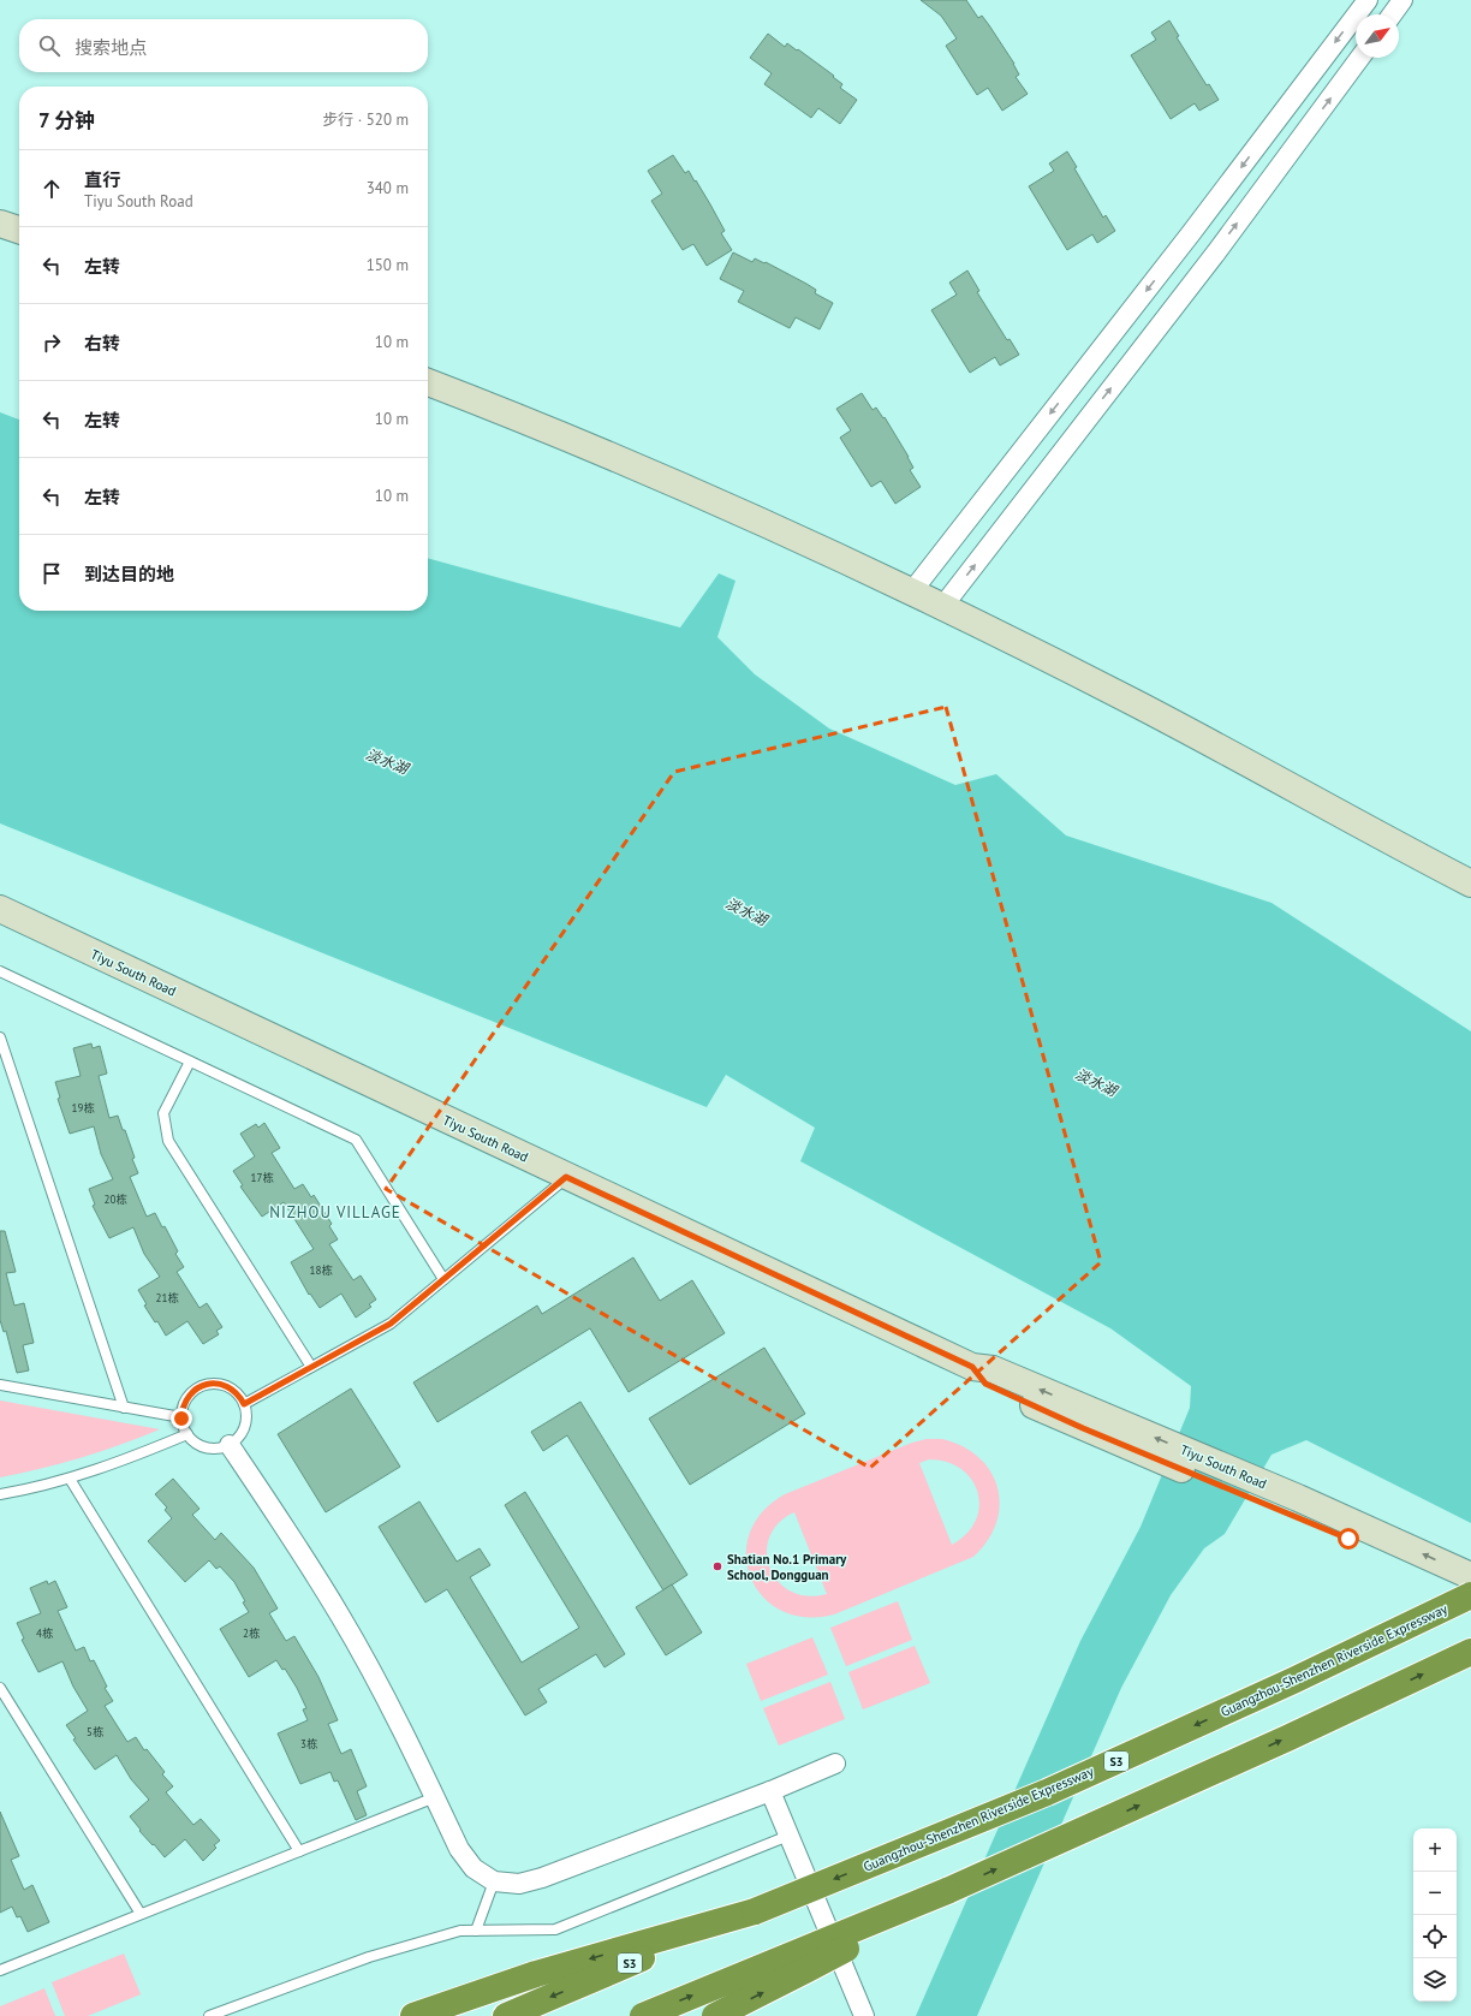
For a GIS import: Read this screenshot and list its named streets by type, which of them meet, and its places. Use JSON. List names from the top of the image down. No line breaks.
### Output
{"streets":{"highway":["Guangzhou-Shenzhen Riverside Expressway","S3"],"street":["Tiyu South Road"]},"crossings":[["Tiyu South Road","Guangzhou-Shenzhen Riverside Expressway"]],"districts":["NIZHOU VILLAGE"],"water":["淡水湖"],"places":["Shatian No.1 Primary School, Dongguan"],"house_numbers":["19栋","17栋","20栋","18栋","21栋","4栋","2栋","5栋","3栋"],"north":"top right","page":{"search":"搜索地点","heading":["7 分钟","步行 · 520 m"],"list":[["直行","Tiyu South Road","340 m"],["左转","150 m"],["右转","10 m"],["左转","10 m"],["左转","10 m"],"到达目的地"],"map_buttons":["+","−"]}}
